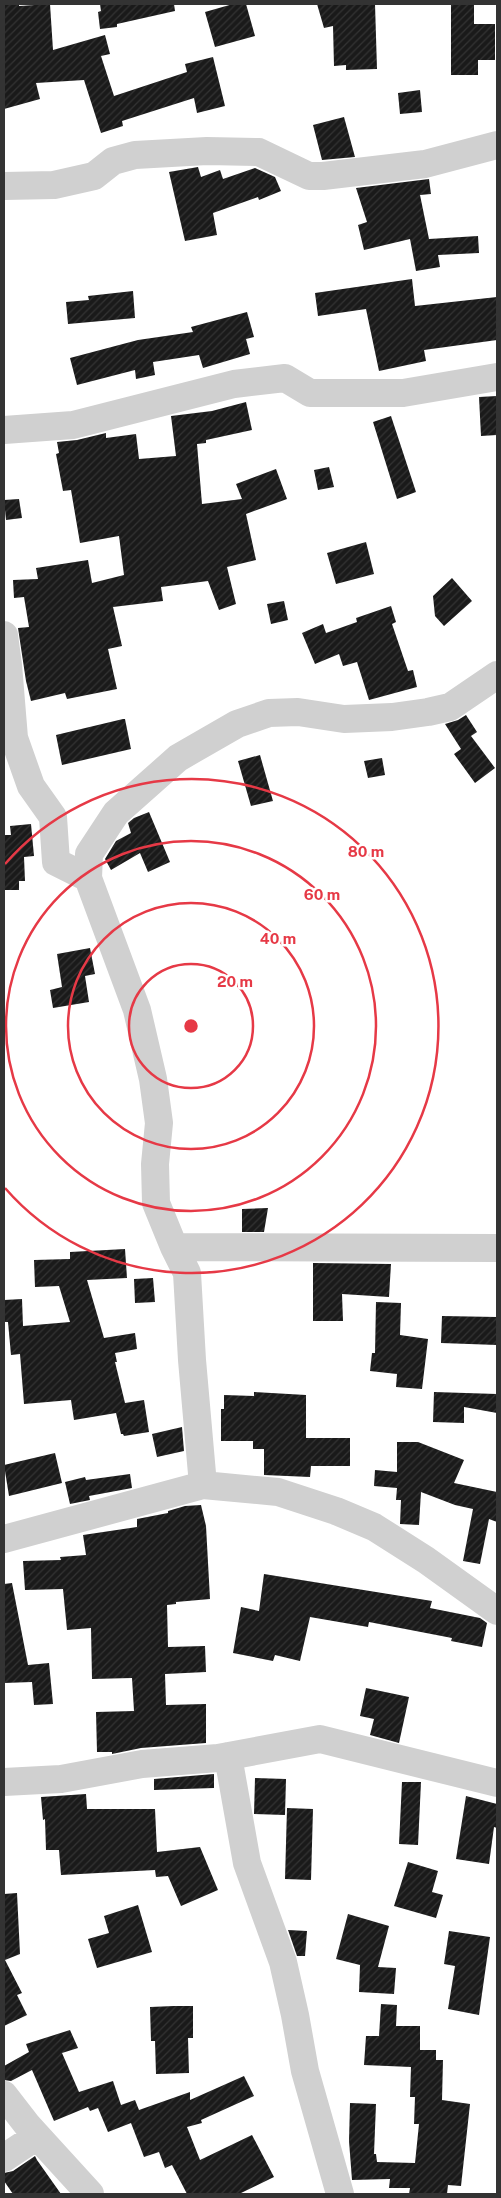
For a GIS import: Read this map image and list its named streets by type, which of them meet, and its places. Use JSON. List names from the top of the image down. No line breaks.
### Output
{"rings":["80 m","60 m","40 m","20 m"]}
